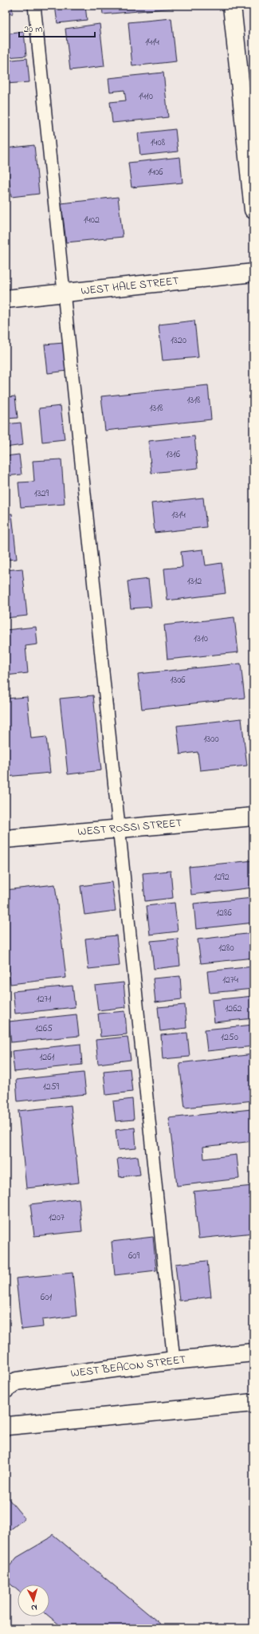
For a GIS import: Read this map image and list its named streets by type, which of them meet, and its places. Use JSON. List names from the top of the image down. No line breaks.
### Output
{"streets":{"street":["WEST HALE STREET","WEST ROSSI STREET","WEST BEACON STREET"]},"house_numbers":["1414","1410","1408","1406","1402","1320","1318","1318","1316","1329","1314","1312","1310","1306","1300","1292","1286","1280","1274","1271","1262","1265","1250","1261","1259","1207","609","601"],"scale_bar":"20 m","north":"bottom"}
